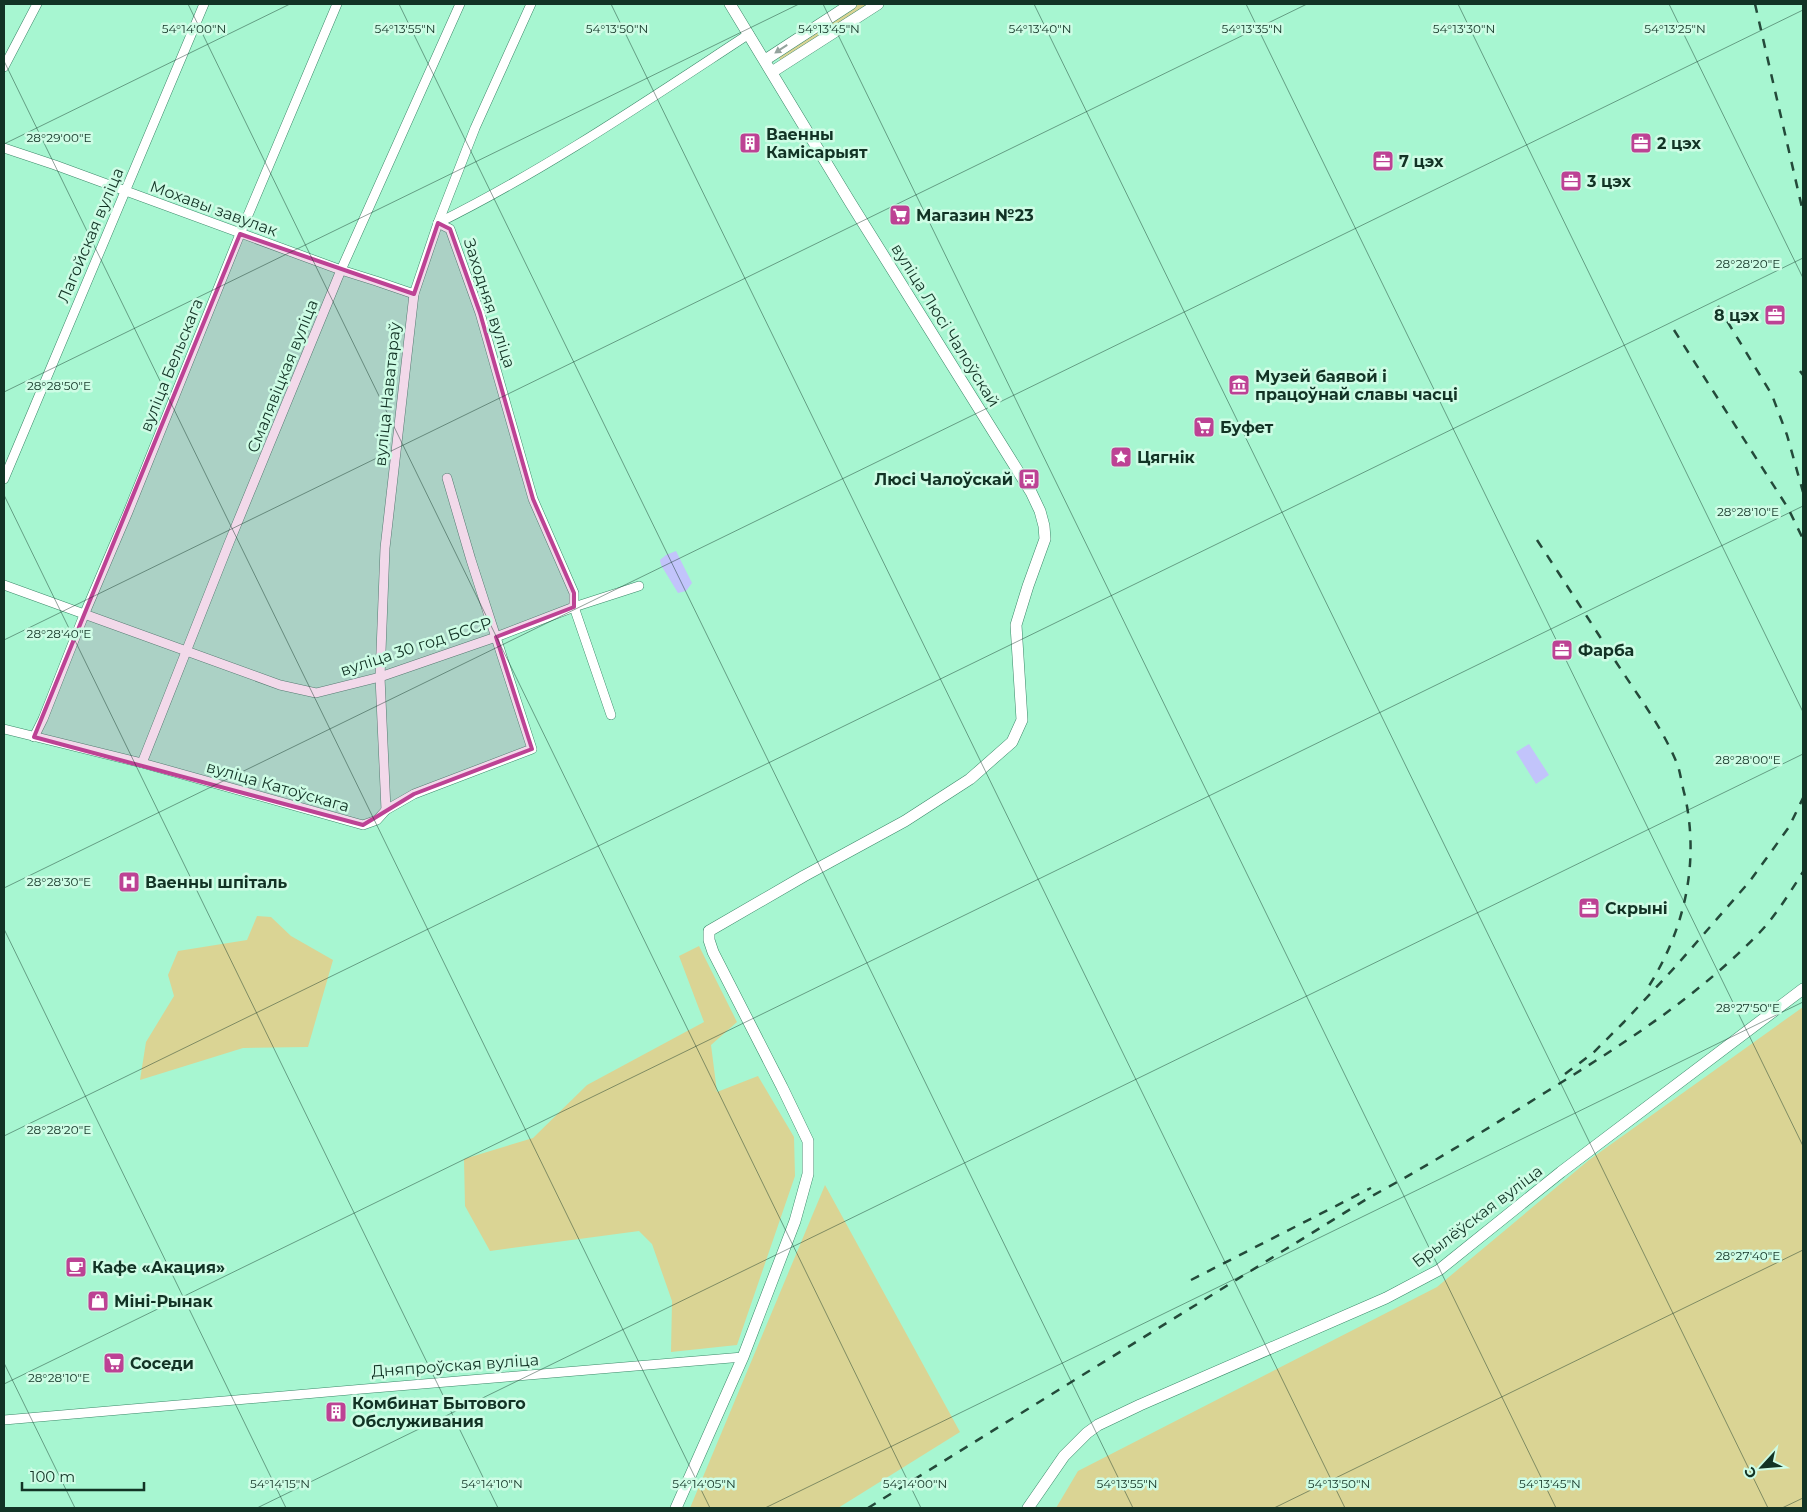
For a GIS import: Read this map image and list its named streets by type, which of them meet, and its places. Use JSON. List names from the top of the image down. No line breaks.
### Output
{"streets":{"street":["Мохавы завулак","Лагойская вуліца","Заходняя вуліца","вуліца Люсі Чалоўскай","вуліца Бельскага","Смалявіцкая вуліца","вуліца Наватараў","вуліца 30 год БССР","вуліца Катоўскага","Брылёўская вуліца","Дняпроўская вуліца"]},"crossings":[["Мохавы завулак","Лагойская вуліца"],["Мохавы завулак","вуліца Бельскага"],["Мохавы завулак","Смалявіцкая вуліца"],["Мохавы завулак","вуліца Наватараў"],["Заходняя вуліца","вуліца Наватараў"],["Заходняя вуліца","вуліца 30 год БССР"],["вуліца Люсі Чалоўскай","Дняпроўская вуліца"],["вуліца Бельскага","вуліца 30 год БССР"],["вуліца Бельскага","вуліца Катоўскага"],["Смалявіцкая вуліца","вуліца 30 год БССР"],["Смалявіцкая вуліца","вуліца Катоўскага"],["вуліца Наватараў","вуліца 30 год БССР"],["вуліца Наватараў","вуліца Катоўскага"],["вуліца 30 год БССР","вуліца Катоўскага"]],"places":{"building":["Ваенны Камісарыят","Комбинат Бытового Обслуживания"],"office":["2 цэх","7 цэх","3 цэх","8 цэх","Фарба","Скрыні"],"supermarket":["Магазин №23","Буфет","Соседи"],"museum":["Музей баявой і працоўнай славы часці"],"place":["Цягнік"],"bus stop":["Люсі Чалоўскай"],"hospital":["Ваенны шпіталь"],"cafe":["Кафе «Акация»"],"shop":["Міні-Рынак"]},"scale_bar":"100 m","north":"bottom left","coordinates":["54°14'00\"N","54°13'55\"N","54°13'45\"N","54°13'40\"N","54°13'35\"N","54°13'25\"N","54°13'50\"N","54°13'30\"N","28°29'00\"E","28°28'20\"E","28°28'50\"E","28°28'10\"E","28°28'40\"E","28°28'00\"E","28°28'30\"E","28°27'50\"E","28°27'40\"E","54°14'15\"N","54°14'10\"N","54°14'05\"N"]}
